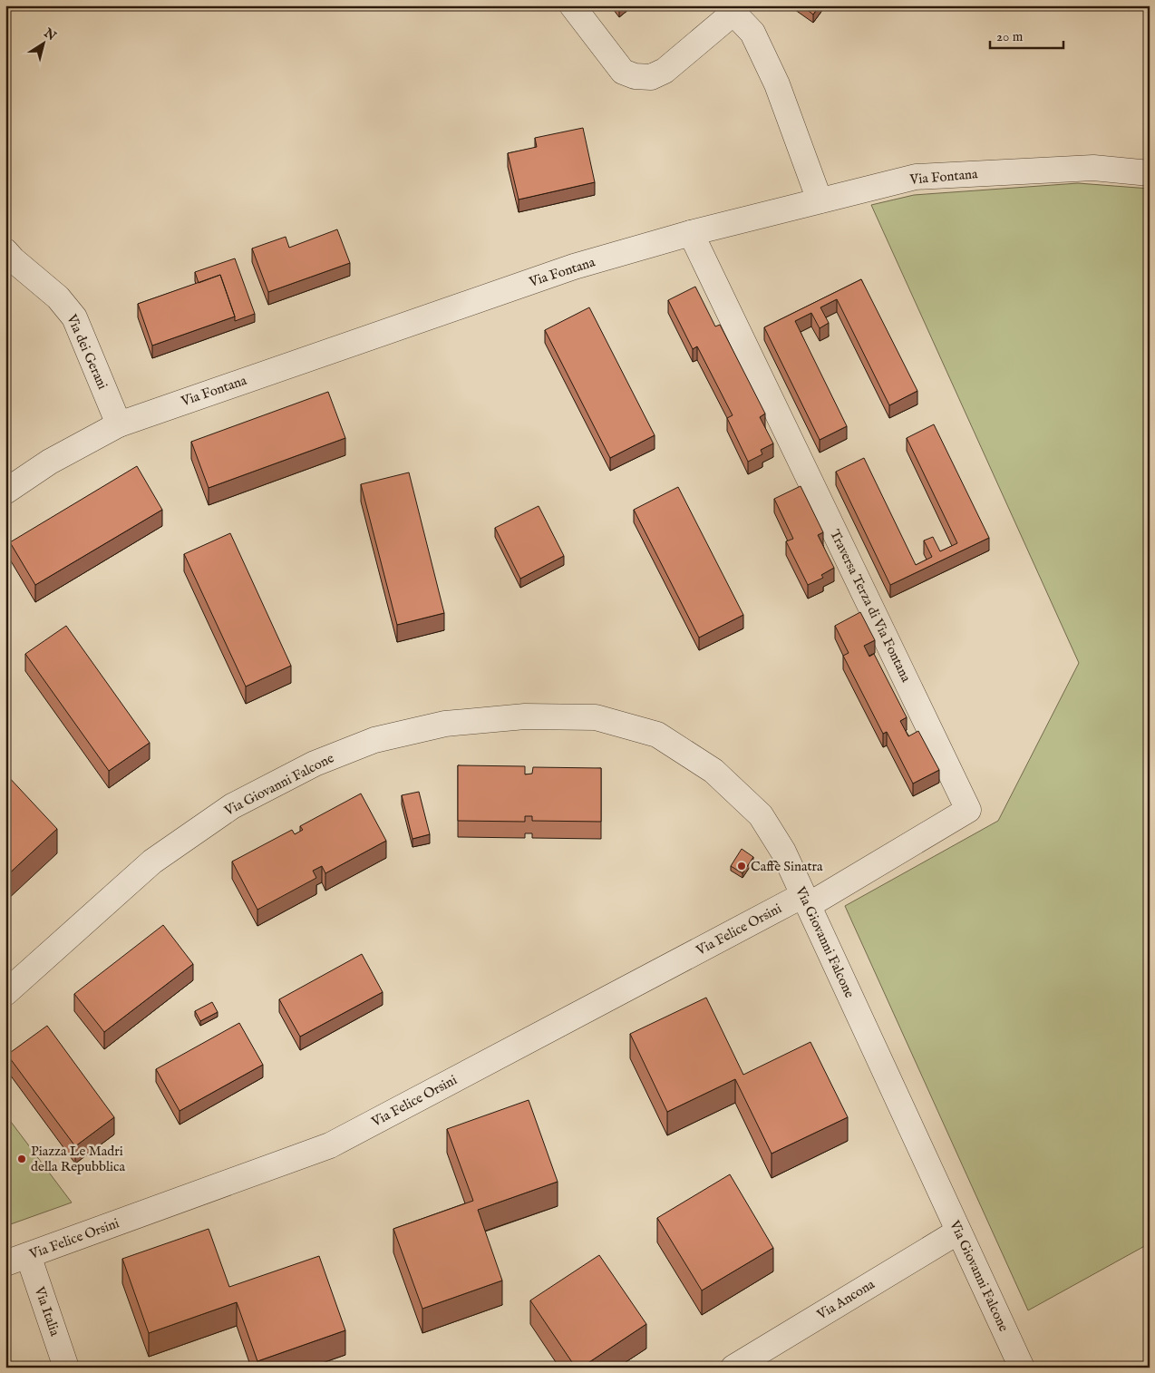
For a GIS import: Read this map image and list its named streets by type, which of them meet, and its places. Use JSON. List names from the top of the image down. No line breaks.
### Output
{"streets":{"street":["Via Fontana","Via dei Gerani","Traversa Terza di Via Fontana","Via Giovanni Falcone","Via Felice Orsini","Via Ancona","Via Italia"]},"crossings":[["Via Fontana","Via dei Gerani"],["Via Fontana","Traversa Terza di Via Fontana"],["Traversa Terza di Via Fontana","Via Giovanni Falcone"],["Traversa Terza di Via Fontana","Via Felice Orsini"],["Via Giovanni Falcone","Via Felice Orsini"],["Via Giovanni Falcone","Via Ancona"],["Via Felice Orsini","Via Italia"]],"places":["Caffè Sinatra","Piazza Le Madri della Repubblica"],"scale_bar":"20 m","north":"top right"}
